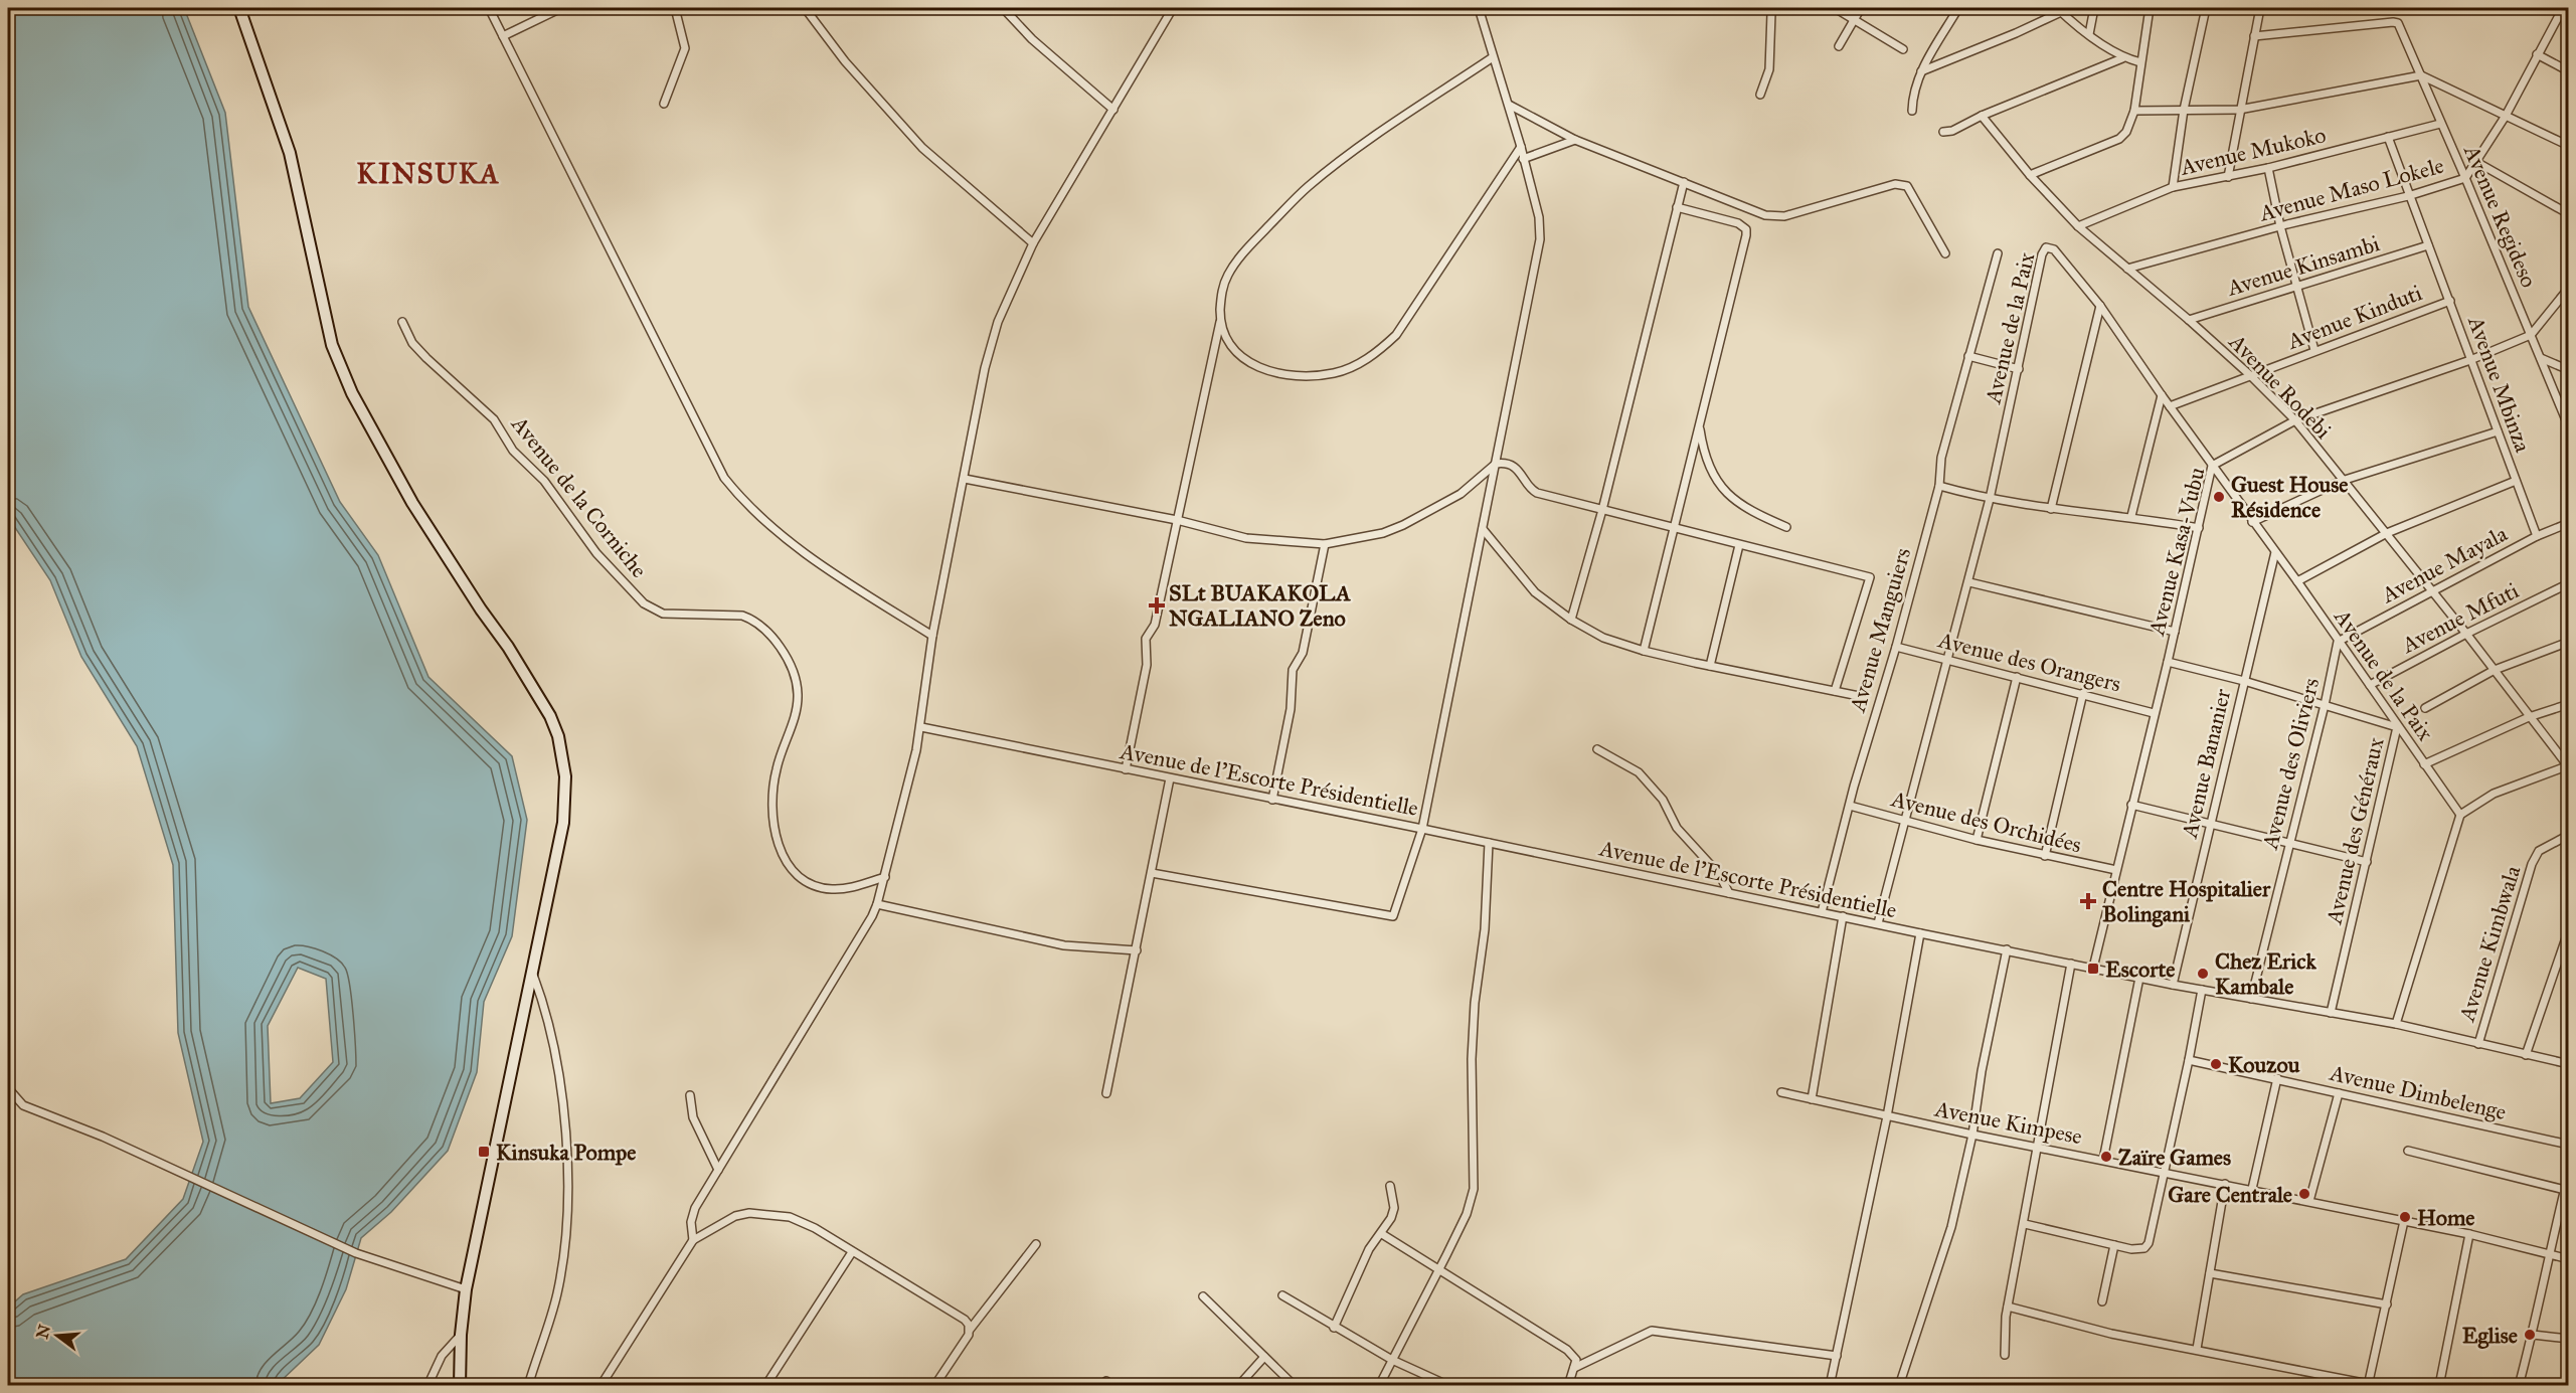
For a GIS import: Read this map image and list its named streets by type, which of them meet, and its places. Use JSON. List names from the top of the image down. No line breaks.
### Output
{"streets":{"street":["Avenue Mukoko","Avenue Maso Lokele","Avenue Regideso","Avenue Kinsambi","Avenue Kinduti","Avenue de la Paix","Avenue Mbinza","Avenue Rodebi","Avenue de la Corniche","Avenue Kasa-Vubu","Avenue Mayala","Avenue Mfuti","Avenue Manguiers","Avenue des Orangers","Avenue Bananier","Avenue des Oliviers","Avenue de l'Escorte Présidentielle","Avenue des Orchidées","Avenue des Généraux","Avenue Kimbwala","Avenue Dimbelenge","Avenue Kimpese"]},"crossings":[["Avenue Mukoko","Avenue Regideso"],["Avenue Mukoko","Avenue Mbinza"],["Avenue Mukoko","Avenue Rodebi"],["Avenue Maso Lokele","Avenue Regideso"],["Avenue Maso Lokele","Avenue Mbinza"],["Avenue Maso Lokele","Avenue Rodebi"],["Avenue Regideso","Avenue Kasa-Vubu"],["Avenue Kinsambi","Avenue Mbinza"],["Avenue Kinsambi","Avenue Rodebi"],["Avenue Kinduti","Avenue de la Paix"],["Avenue Kinduti","Avenue Mbinza"],["Avenue Kinduti","Avenue Rodebi"],["Avenue de la Paix","Avenue Kasa-Vubu"],["Avenue de la Paix","Avenue Mayala"],["Avenue de la Paix","Avenue Mfuti"],["Avenue de la Paix","Avenue des Orangers"],["Avenue de la Paix","Avenue Bananier"],["Avenue de la Paix","Avenue des Oliviers"],["Avenue de la Paix","Avenue de l'Escorte Présidentielle"],["Avenue de la Paix","Avenue des Orchidées"],["Avenue de la Paix","Avenue des Généraux"],["Avenue Mbinza","Avenue Kasa-Vubu"],["Avenue Mbinza","Avenue Mayala"],["Avenue Rodebi","Avenue Kasa-Vubu"],["Avenue Rodebi","Avenue Mayala"],["Avenue Rodebi","Avenue Mfuti"],["Avenue Kasa-Vubu","Avenue des Orangers"],["Avenue Kasa-Vubu","Avenue de l'Escorte Présidentielle"],["Avenue Kasa-Vubu","Avenue des Orchidées"],["Avenue Mayala","Avenue des Oliviers"],["Avenue Manguiers","Avenue des Orangers"],["Avenue Manguiers","Avenue de l'Escorte Présidentielle"],["Avenue Manguiers","Avenue des Orchidées"],["Avenue Bananier","Avenue de l'Escorte Présidentielle"],["Avenue des Oliviers","Avenue de l'Escorte Présidentielle"],["Avenue de l'Escorte Présidentielle","Avenue des Généraux"],["Avenue de l'Escorte Présidentielle","Avenue Kimbwala"]],"districts":["KINSUKA"],"places":{"other":["Guest House Résidence","Chez Erick Kambale","Kouzou","Zaïre Games","Gare Centrale","Home","Eglise"],"health":["SLt BUAKAKOLA NGALIANO Zeno","Centre Hospitalier Bolingani"],"transit":["Escorte","Kinsuka Pompe"]},"north":"left"}
